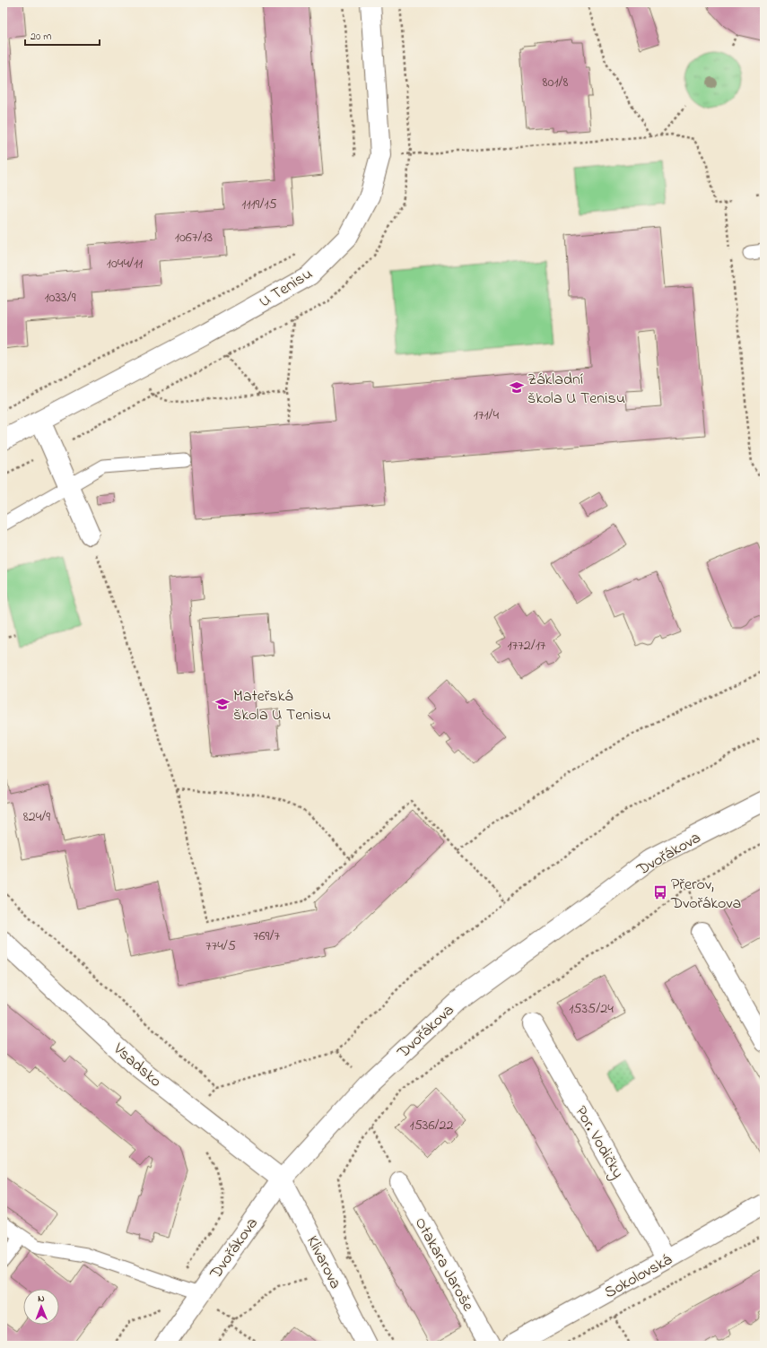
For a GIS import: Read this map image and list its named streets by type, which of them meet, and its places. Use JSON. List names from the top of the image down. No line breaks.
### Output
{"streets":{"street":["U Tenisu","Dvořákova","Vsadsko","Por. Vodičky","Klivarova","Otakara Jaroše","Sokolovská"]},"crossings":[["Dvořákova","Vsadsko"],["Dvořákova","Klivarova"],["Vsadsko","Klivarova"],["Por. Vodičky","Sokolovská"]],"places":{"school or university":["Základní škola U Tenisu","Mateřská škola U Tenisu"],"bus stop":["Přerov, Dvořákova"]},"house_numbers":["801/8","1119/15","1067/13","1044/11","1033/9","171/4","1772/17","824/9","769/7","774/5","1535/24","1536/22"],"scale_bar":"20 m","north":"top"}
